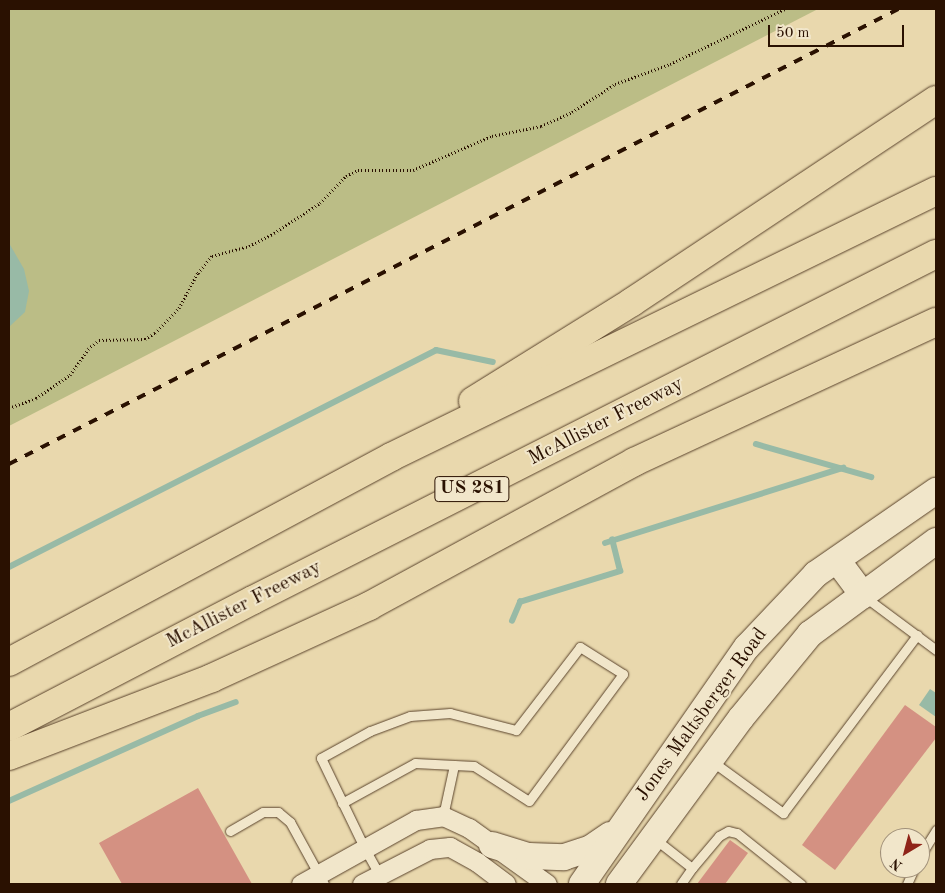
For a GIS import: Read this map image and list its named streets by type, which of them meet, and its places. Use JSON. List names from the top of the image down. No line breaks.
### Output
{"streets":{"highway":["McAllister Freeway","US 281"],"main road":["Jones Maltsberger Road"]},"scale_bar":"50 m","north":"bottom left"}
